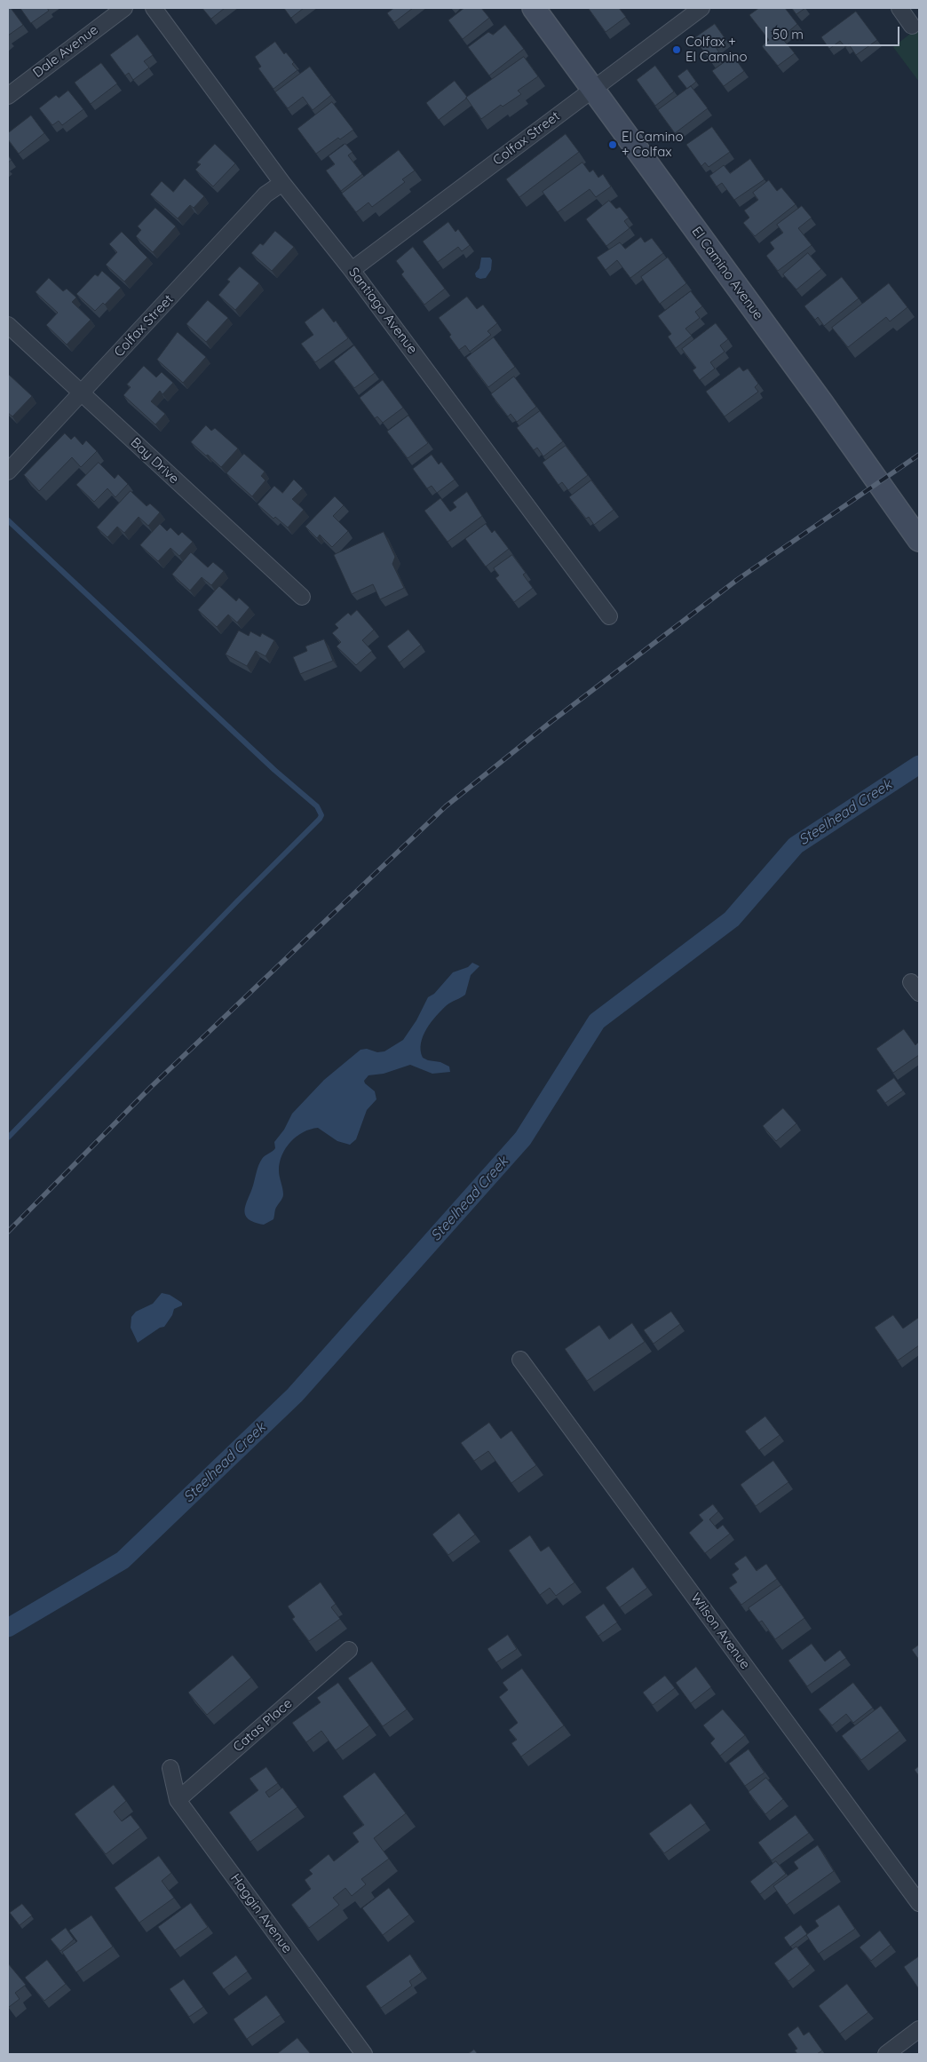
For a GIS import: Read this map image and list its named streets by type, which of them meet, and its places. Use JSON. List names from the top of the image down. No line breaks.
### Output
{"streets":{"main road":["El Camino Avenue"],"street":["Dale Avenue","Colfax Street","Santiago Avenue","Bay Drive","Wilson Avenue","Catas Place","Haggin Avenue"]},"crossings":[["Colfax Street","El Camino Avenue"],["Colfax Street","Santiago Avenue"],["Colfax Street","Bay Drive"],["Catas Place","Haggin Avenue"]],"water":["Steelhead Creek"],"places":["Colfax + El Camino","El Camino + Colfax"],"scale_bar":"50 m"}
